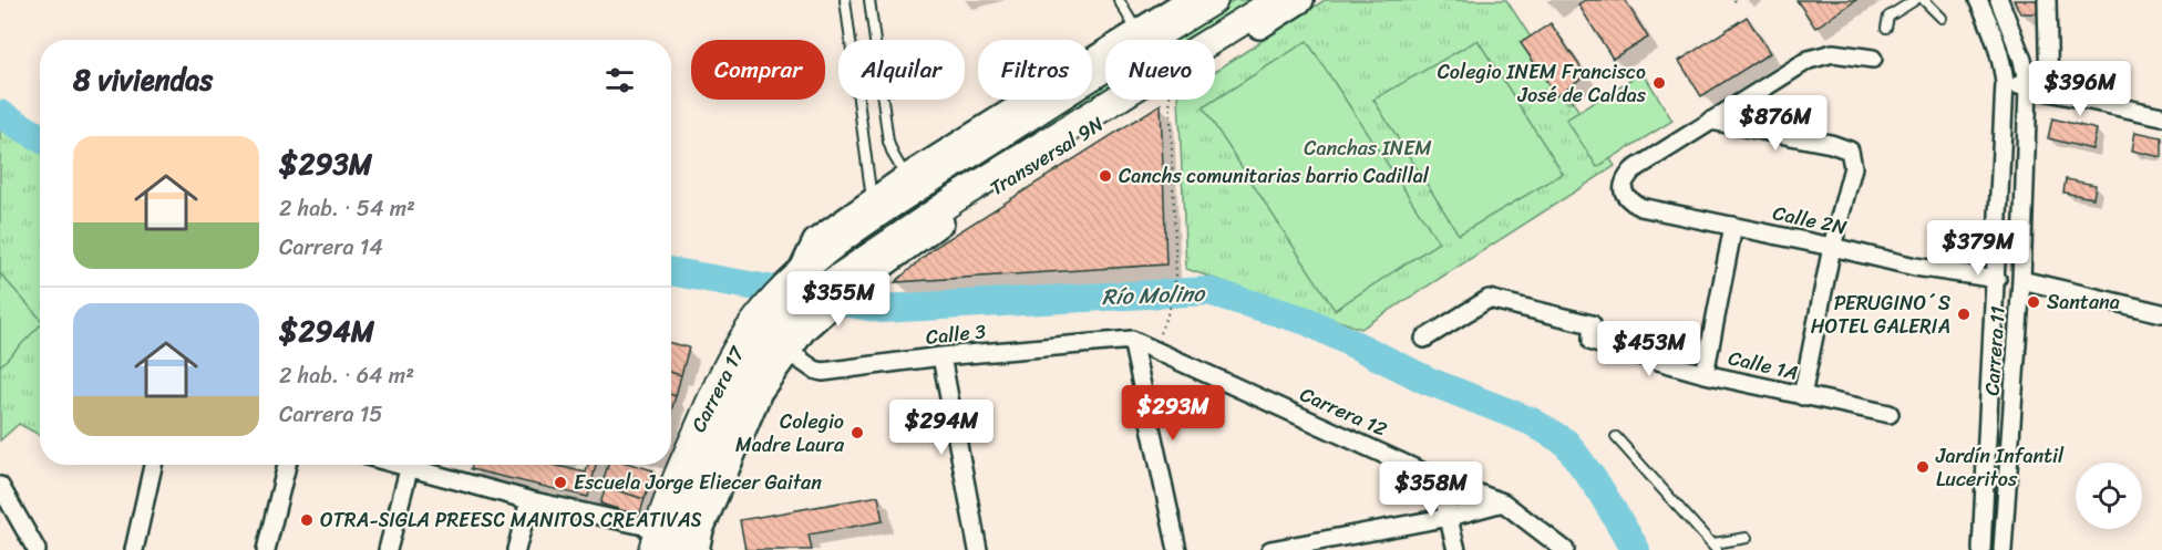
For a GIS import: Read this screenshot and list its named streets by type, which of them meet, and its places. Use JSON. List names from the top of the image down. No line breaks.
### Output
{"streets":{"main road":["Transversal 9N","Carrera 17"],"street":["Calle 2N","Calle 3","Carrera 11","Calle 1A","Carrera 12"]},"crossings":[["Transversal 9N","Carrera 17"],["Calle 3","Carrera 17"],["Calle 3","Carrera 12"]],"water":["Río Molino"],"parks":["Canchas INEM"],"places":["Colegio INEM Francisco José de Caldas","Canchs comunitarias barrio Cadillal","Santana","PERUGINO´S HOTEL GALERIA","Colegio Madre Laura","Jardín Infantil Luceritos","Escuela Jorge Eliecer Gaitan","OTRA-SIGLA PREESC MANITOS CREATIVAS"],"page":{"chip":["Comprar","Alquilar","Filtros","Nuevo"],"heading":"8 viviendas","price":["$396M","$876M","$379M","$355M","$453M","$293M","$294M","$358M"],"list":[{"name":"$293M","note":"2 hab. · 54 m² · Carrera 14"},{"name":"$294M","note":"2 hab. · 64 m² · Carrera 15"}]}}
